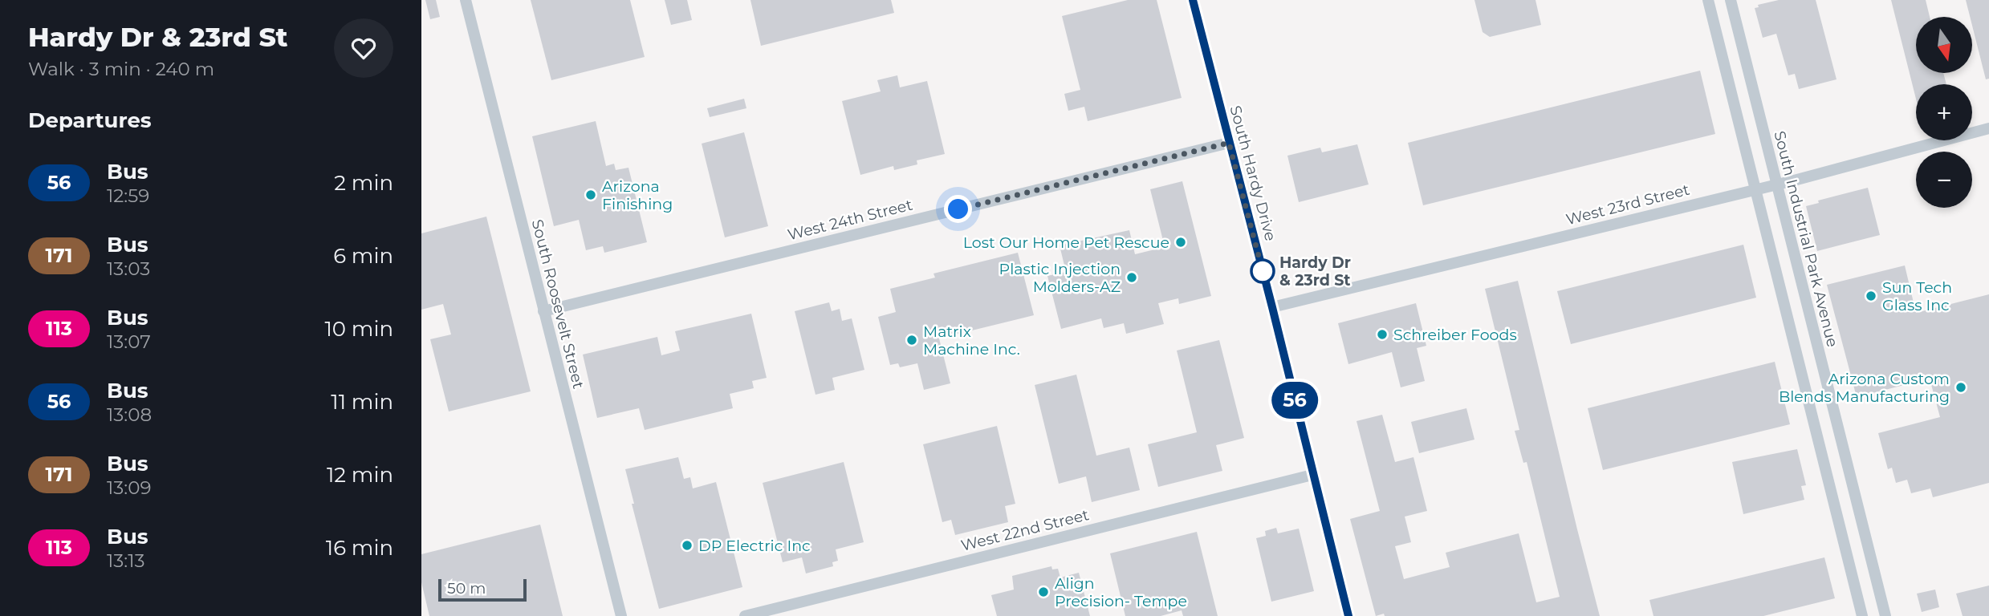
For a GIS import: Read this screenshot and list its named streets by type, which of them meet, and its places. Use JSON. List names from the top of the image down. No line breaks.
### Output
{"streets":{"street":["South Hardy Drive","West 23rd Street","West 24th Street","South Industrial Park Avenue","South Roosevelt Street","West 22nd Street"]},"crossings":[["South Hardy Drive","West 23rd Street"],["South Hardy Drive","West 24th Street"],["South Hardy Drive","West 22nd Street"],["West 23rd Street","South Industrial Park Avenue"],["West 24th Street","South Roosevelt Street"]],"places":["Arizona Finishing","Lost Our Home Pet Rescue","Hardy Dr & 23rd St","Plastic Injection Molders-AZ","Sun Tech Glass Inc","Schreiber Foods","Matrix Machine Inc.","Arizona Custom Blends Manufacturing","DP Electric Inc","Align Precision- Tempe"],"lines":["bus line 56"],"scale_bar":"50 m","north":"bottom","page":{"heading":[["Hardy Dr & 23rd St","Walk · 3 min · 240 m"],"Departures"],"on_map":"56","map_buttons":["+","−"],"list":[{"mark":"56","name":"Bus","note":"12:59","value":"2 min"},{"mark":"171","name":"Bus","note":"13:03","value":"6 min"},{"mark":"113","name":"Bus","note":"13:07","value":"10 min"},{"mark":"56","name":"Bus","note":"13:08","value":"11 min"},{"mark":"171","name":"Bus","note":"13:09","value":"12 min"},{"mark":"113","name":"Bus","note":"13:13","value":"16 min"}],"scale":"50 m"}}
